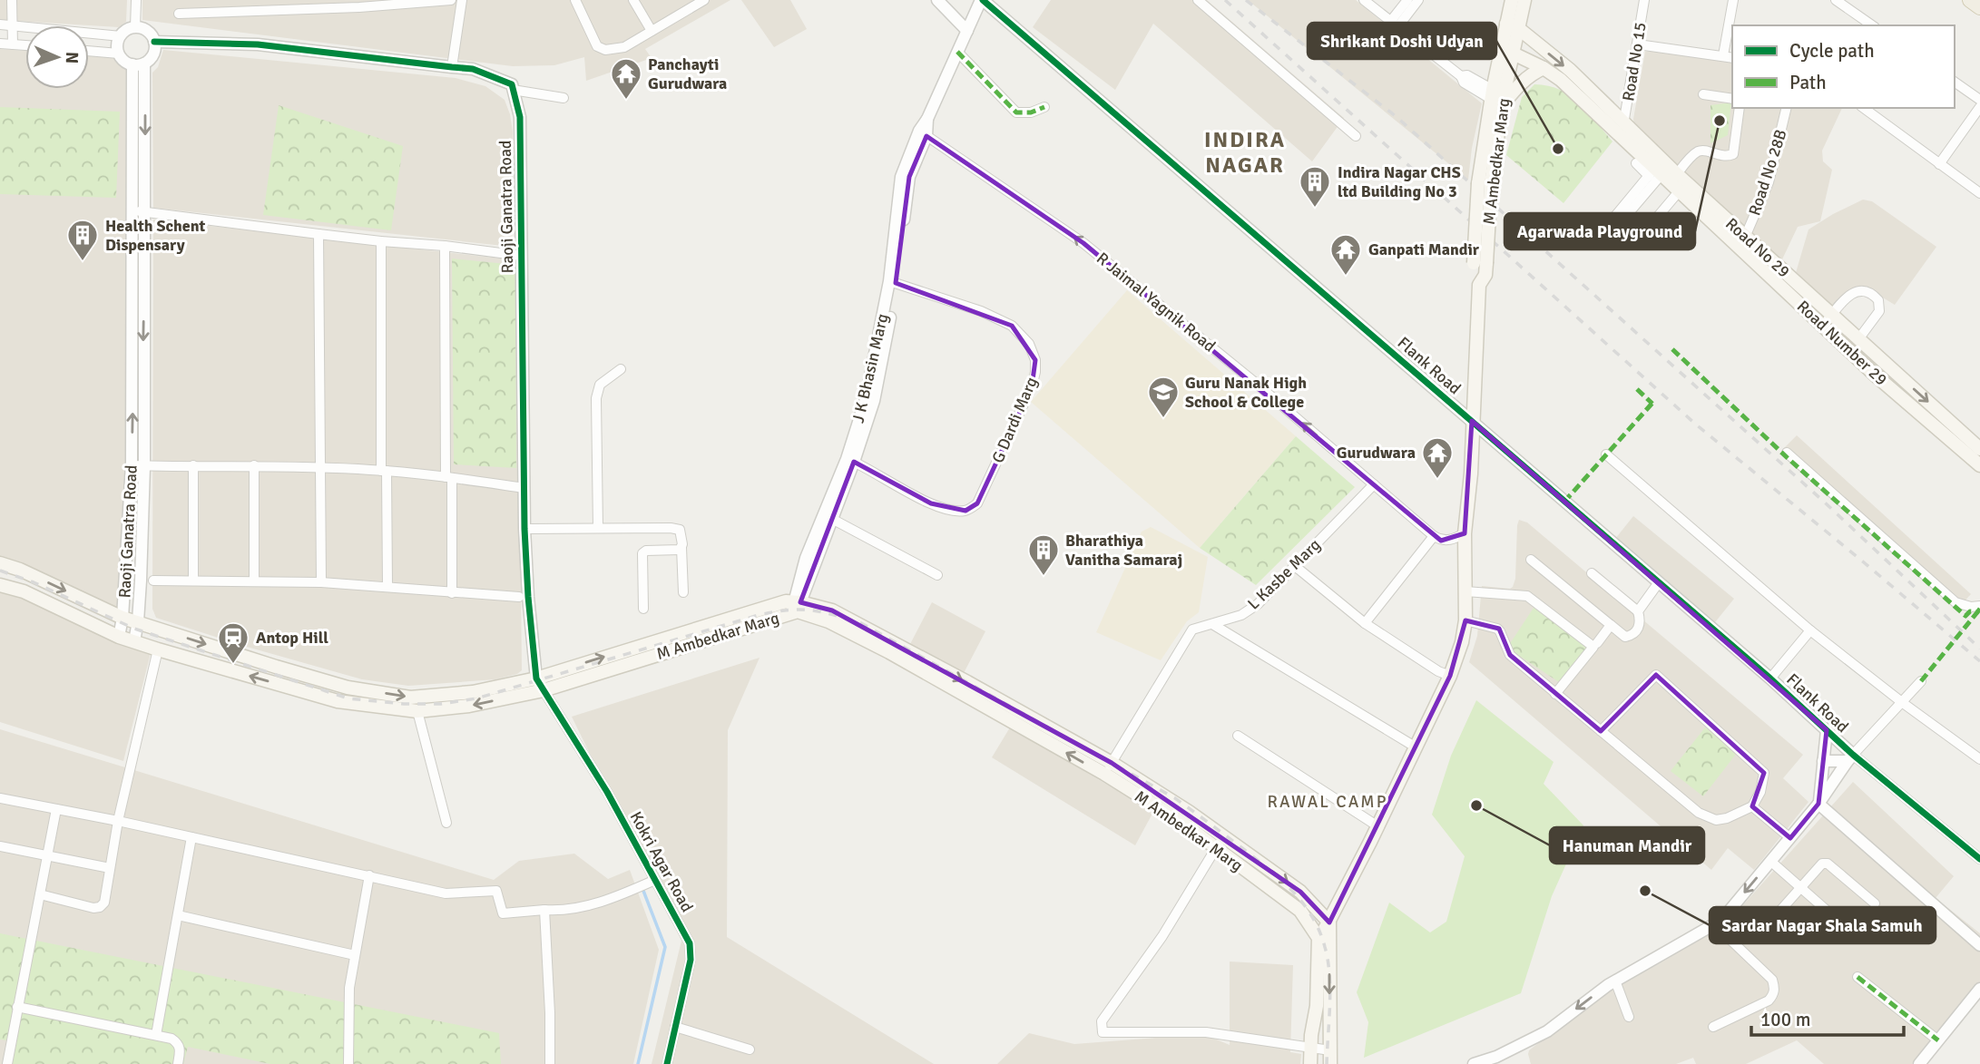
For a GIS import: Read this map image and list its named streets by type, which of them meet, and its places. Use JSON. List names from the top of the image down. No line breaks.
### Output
{"streets":{"main road":["M Ambedkar Marg","Road No 29","Road Number 29"],"street":["Road No 15","Road No 28B","Raoji Ganatra Road","R Jaimal Yagnik Road","Flank Road","J K Bhasin Marg","G Dardi Marg","L Kasbe Marg","Kokri Agar Road"]},"crossings":[["Road No 15","Road No 29"],["Road No 15","Road Number 29"],["M Ambedkar Marg","Raoji Ganatra Road"],["M Ambedkar Marg","Road No 29"],["M Ambedkar Marg","Road Number 29"],["M Ambedkar Marg","Flank Road"],["M Ambedkar Marg","J K Bhasin Marg"],["M Ambedkar Marg","L Kasbe Marg"],["M Ambedkar Marg","Kokri Agar Road"],["Road No 28B","Road No 29"],["Road No 28B","Road Number 29"],["Raoji Ganatra Road","Kokri Agar Road"],["Road No 29","Road Number 29"],["R Jaimal Yagnik Road","J K Bhasin Marg"],["R Jaimal Yagnik Road","L Kasbe Marg"],["Flank Road","J K Bhasin Marg"],["J K Bhasin Marg","G Dardi Marg"]],"one_way":["Road No 29","R Jaimal Yagnik Road"],"districts":["INDIRA NAGAR","RAWAL CAMP"],"places":{"temple":["Panchayti Gurudwara","Ganpati Mandir","Gurudwara"],"other":["Agarwada Playground","Shrikant Doshi Udyan","Hanuman Mandir","Sardar Nagar Shala Samuh"],"building":["Indira Nagar CHS ltd Building No 3","Health Schent Dispensary","Bharathiya Vanitha Samaraj"],"school or university":["Guru Nanak High School & College"],"station":["Antop Hill"]},"legend":["Cycle path","Path"],"scale_bar":"100 m","north":"right"}
